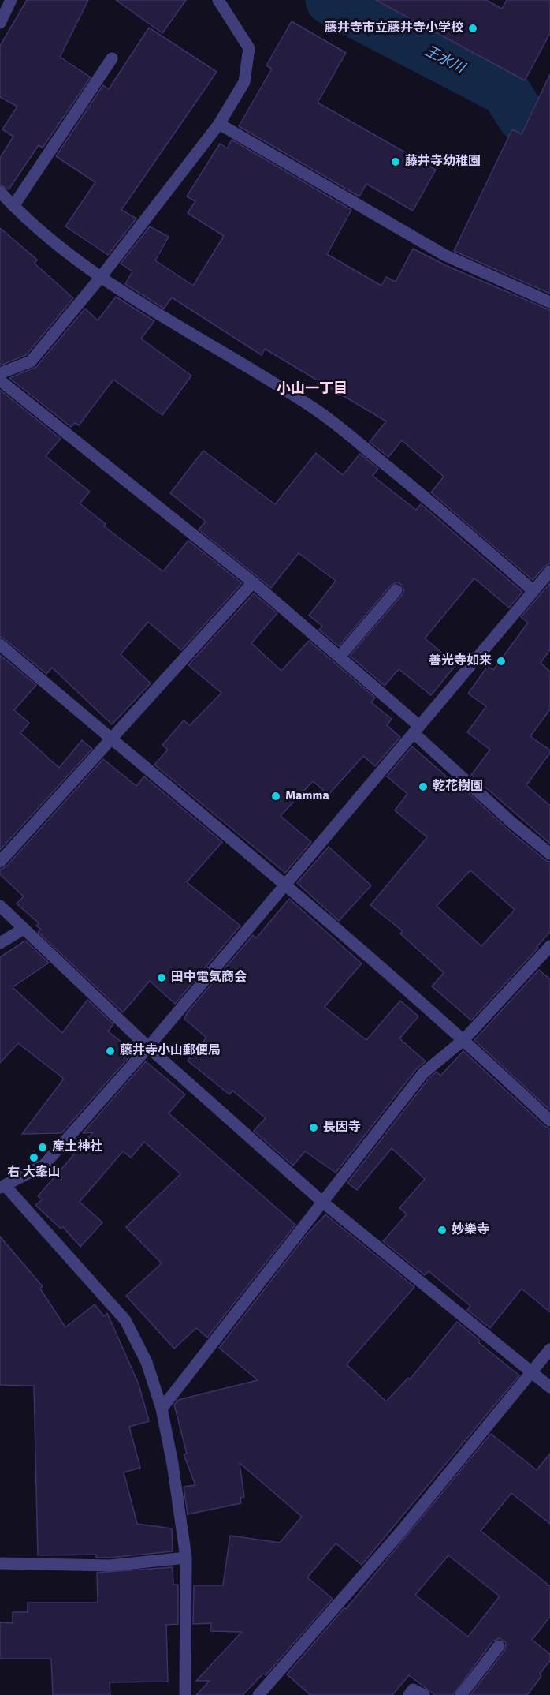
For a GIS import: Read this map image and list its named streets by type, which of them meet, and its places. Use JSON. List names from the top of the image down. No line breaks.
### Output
{"districts":["小山一丁目"],"water":["王水川"],"places":["藤井寺市立藤井寺小学校","藤井寺幼稚園","善光寺如来","乾花樹園","Mamma","田中電気商会","藤井寺小山郵便局","長因寺","産土神社","右 大峯山","妙樂寺"]}
